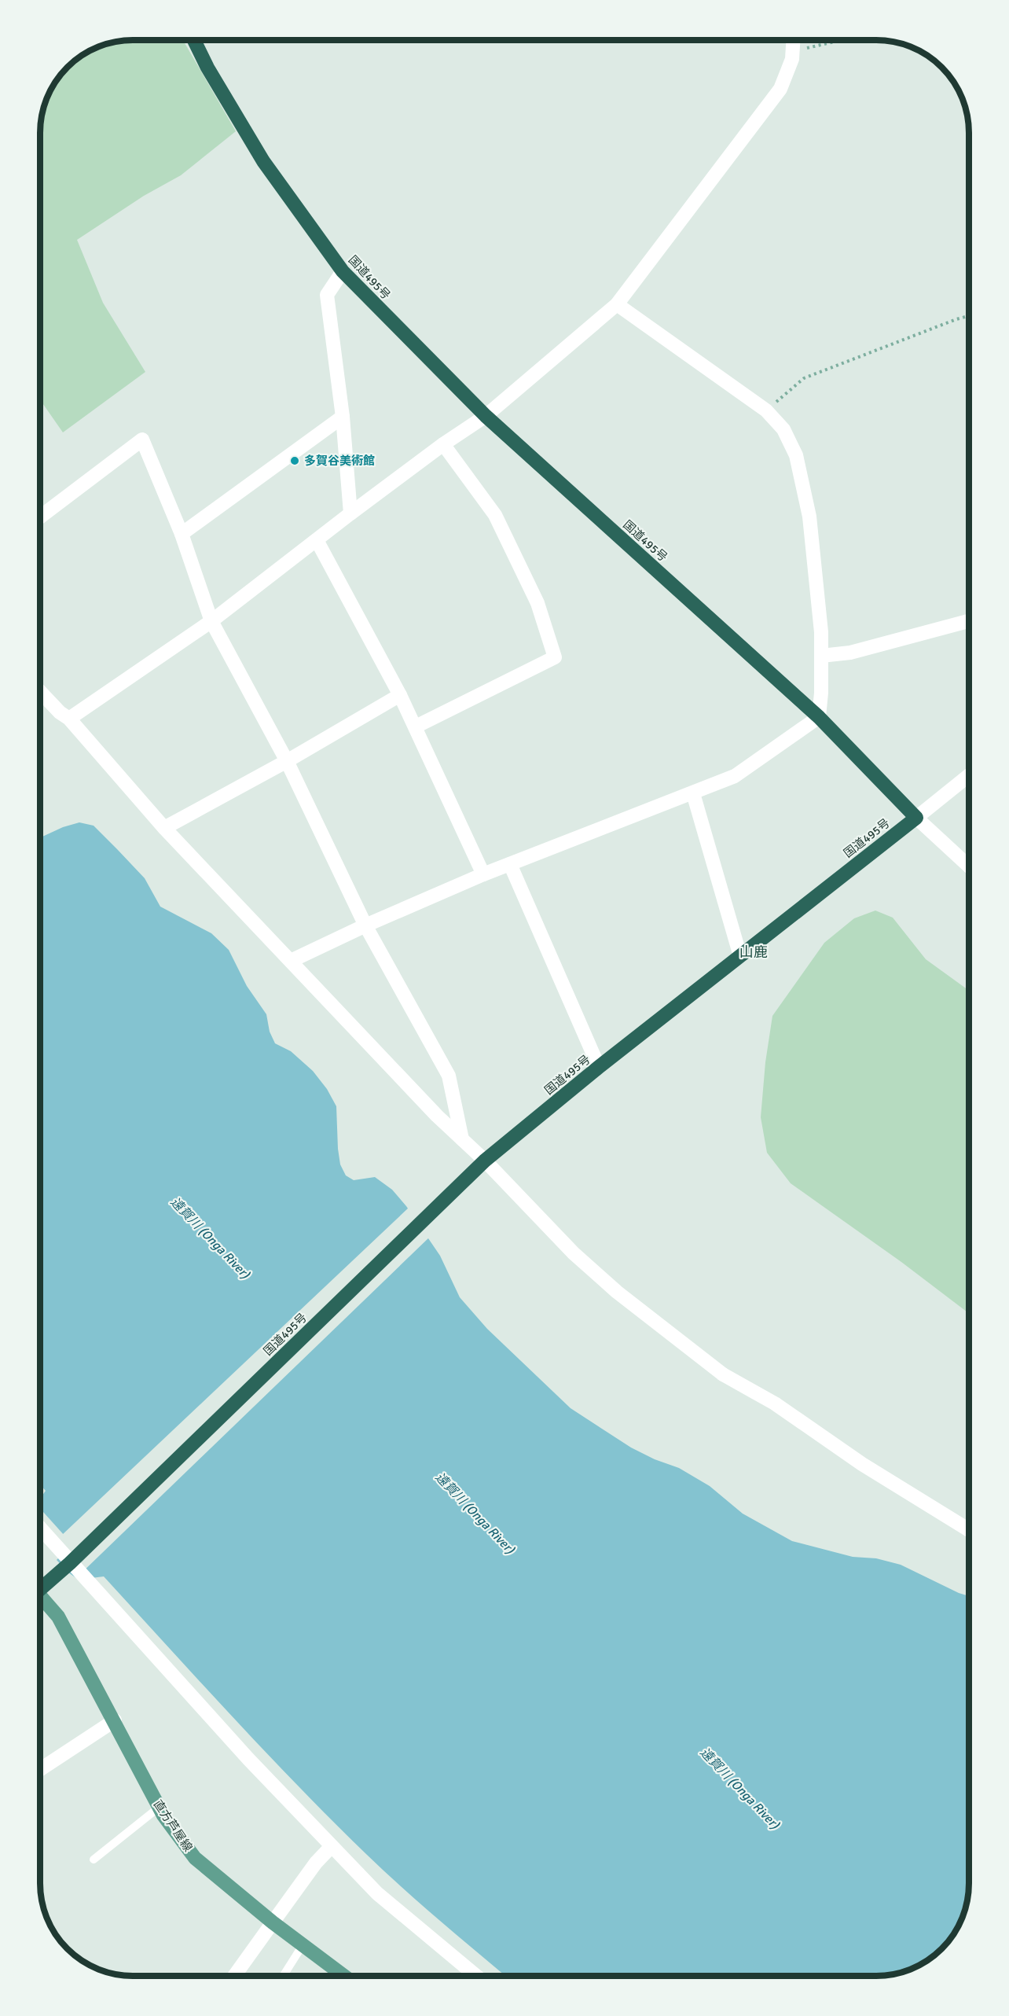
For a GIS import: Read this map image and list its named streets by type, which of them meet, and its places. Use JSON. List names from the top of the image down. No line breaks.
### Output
{"streets":{"highway":["国道495号"],"main road":["直方芦屋線"]},"districts":["山鹿"],"water":["遠賀川 (Onga River)"],"places":["多賀谷美術館"]}
